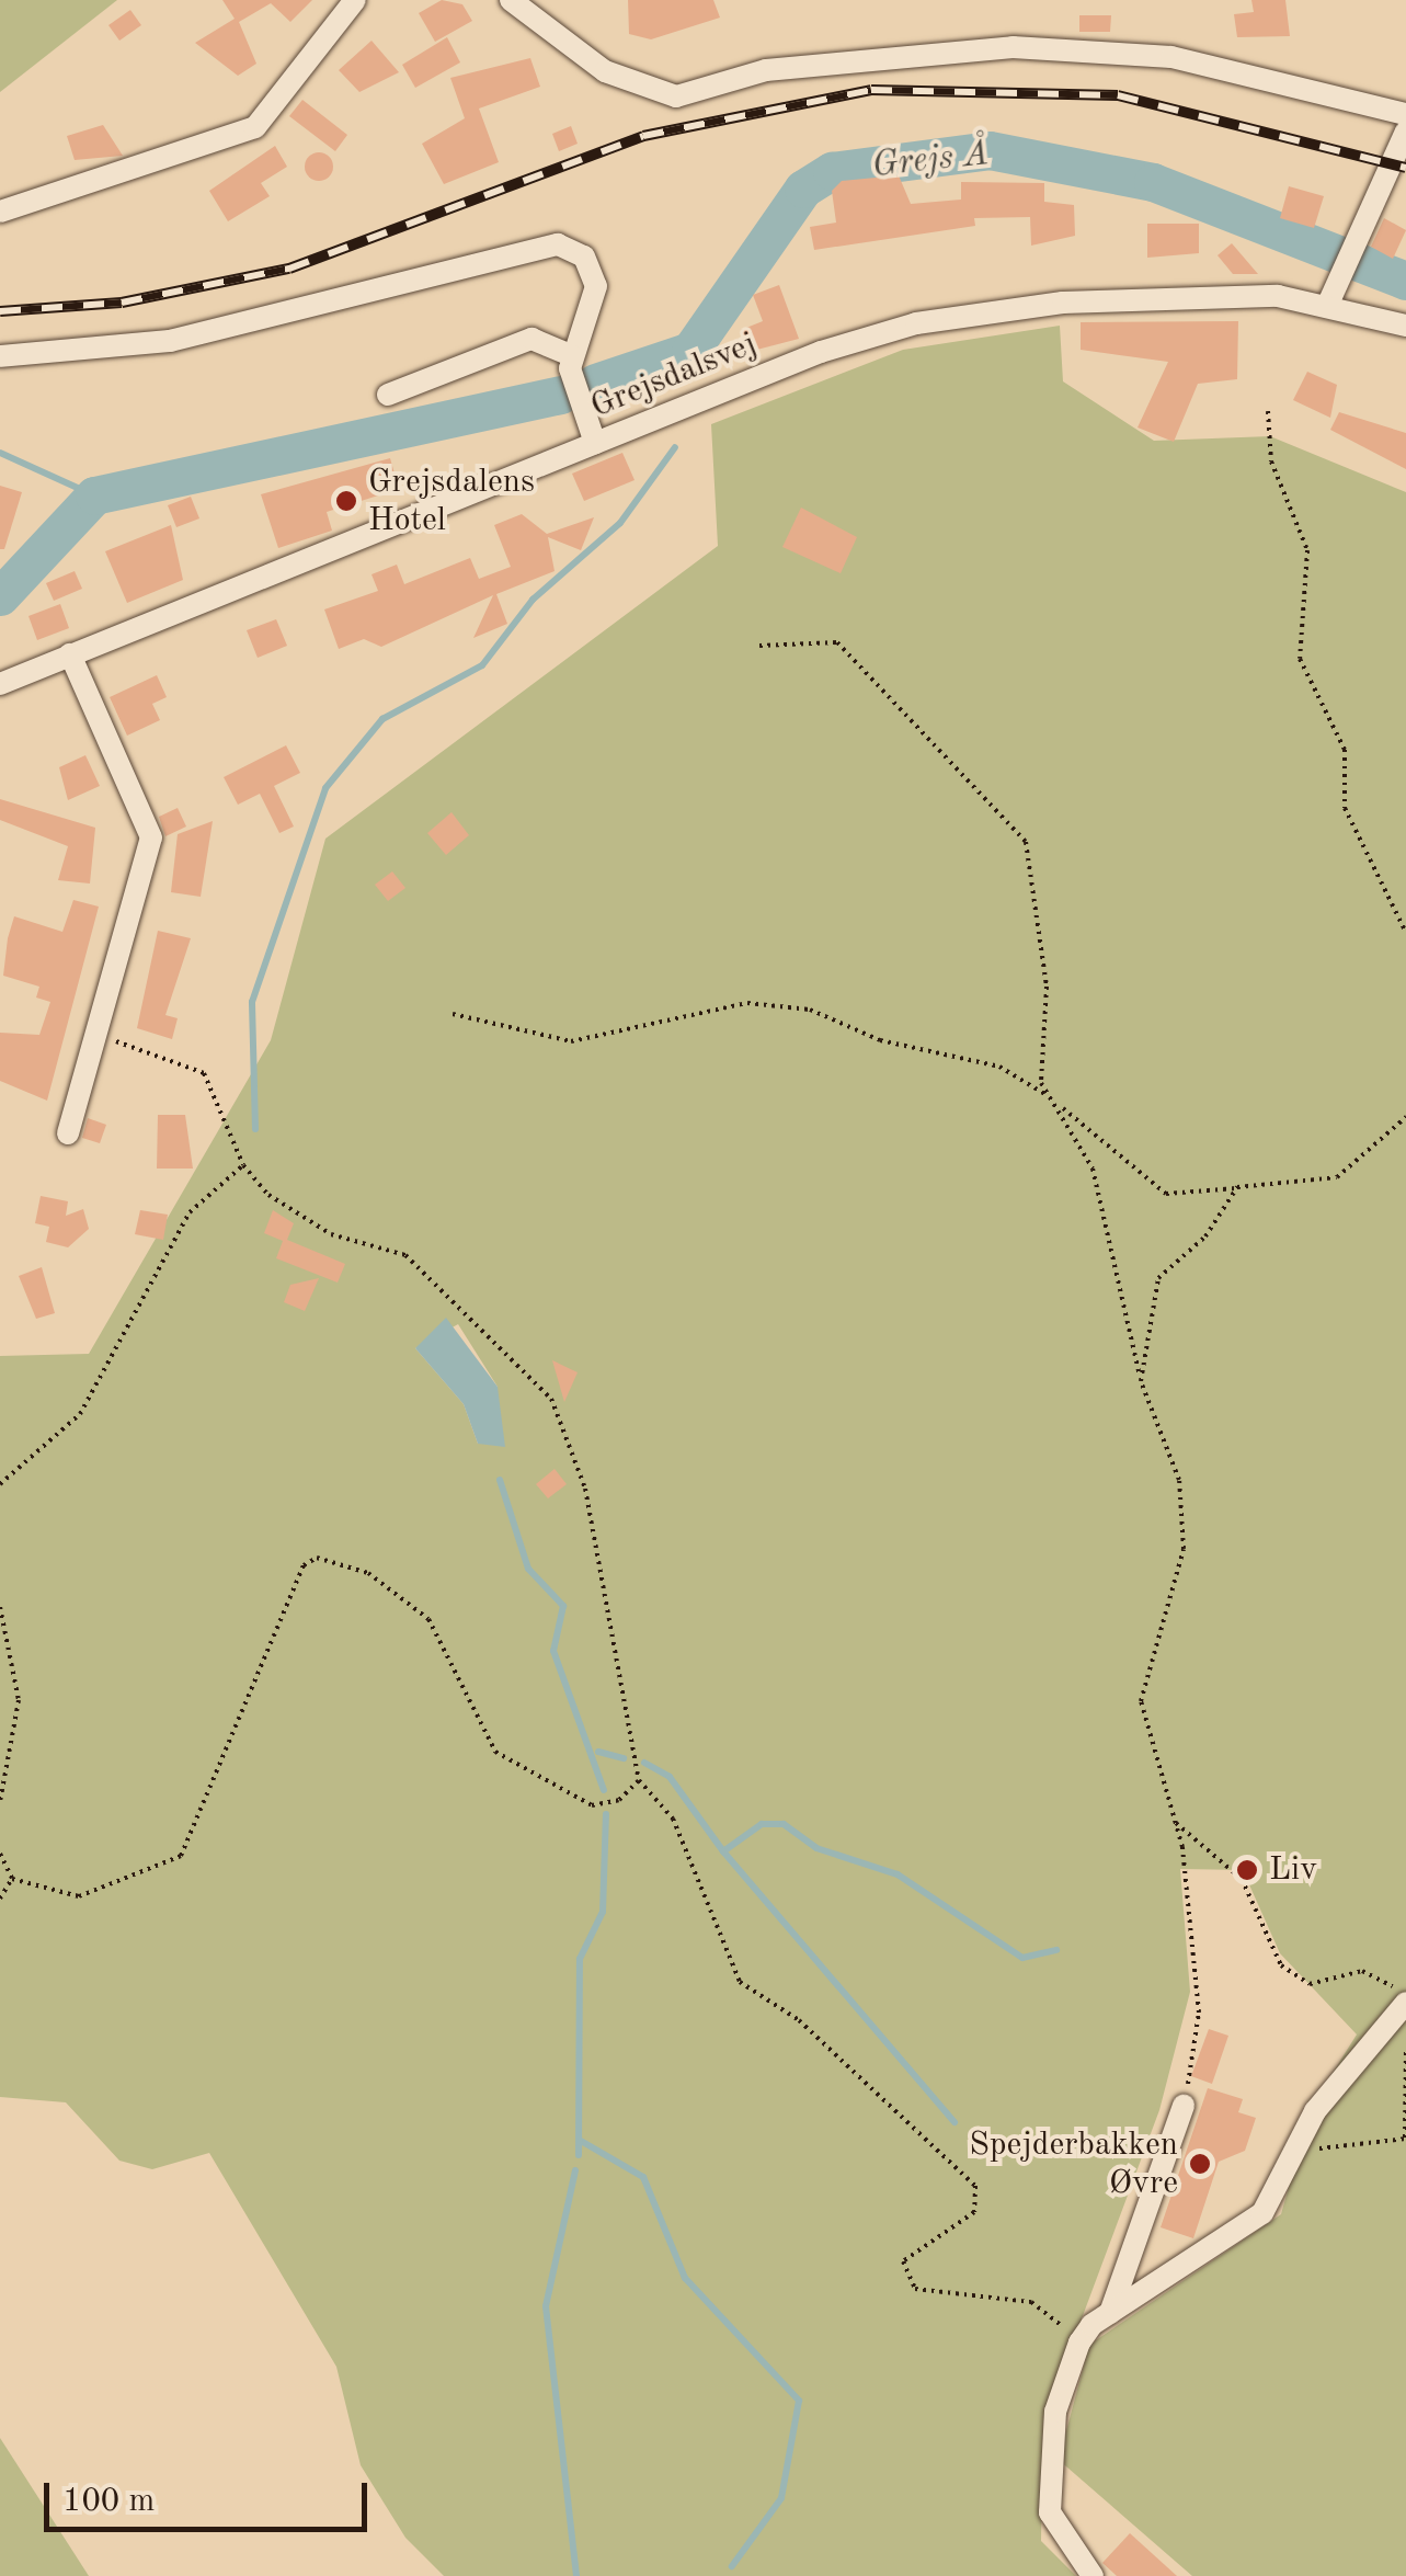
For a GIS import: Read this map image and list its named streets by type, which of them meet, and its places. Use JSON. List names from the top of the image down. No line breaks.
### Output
{"streets":{"street":["Grejsdalsvej"]},"water":["Grejs Å"],"places":["Grejsdalens Hotel","Liv","Spejderbakken Øvre"],"scale_bar":"100 m"}
